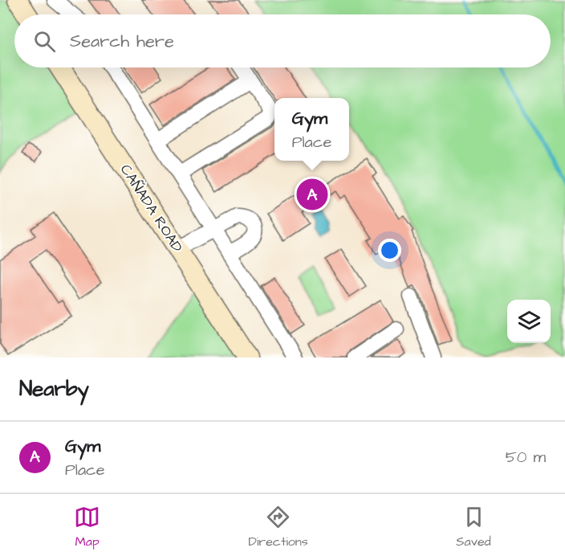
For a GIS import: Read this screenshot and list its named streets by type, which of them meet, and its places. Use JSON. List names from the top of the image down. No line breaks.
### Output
{"streets":{"street":["CAÑADA ROAD"]},"page":{"search":"Search here","popup":["Gym","Place"],"pins":"A","heading":"Nearby","list":[{"mark":"A","name":"Gym","note":"Place","value":"50 m"}],"nav":["Map","Directions","Saved"]}}
